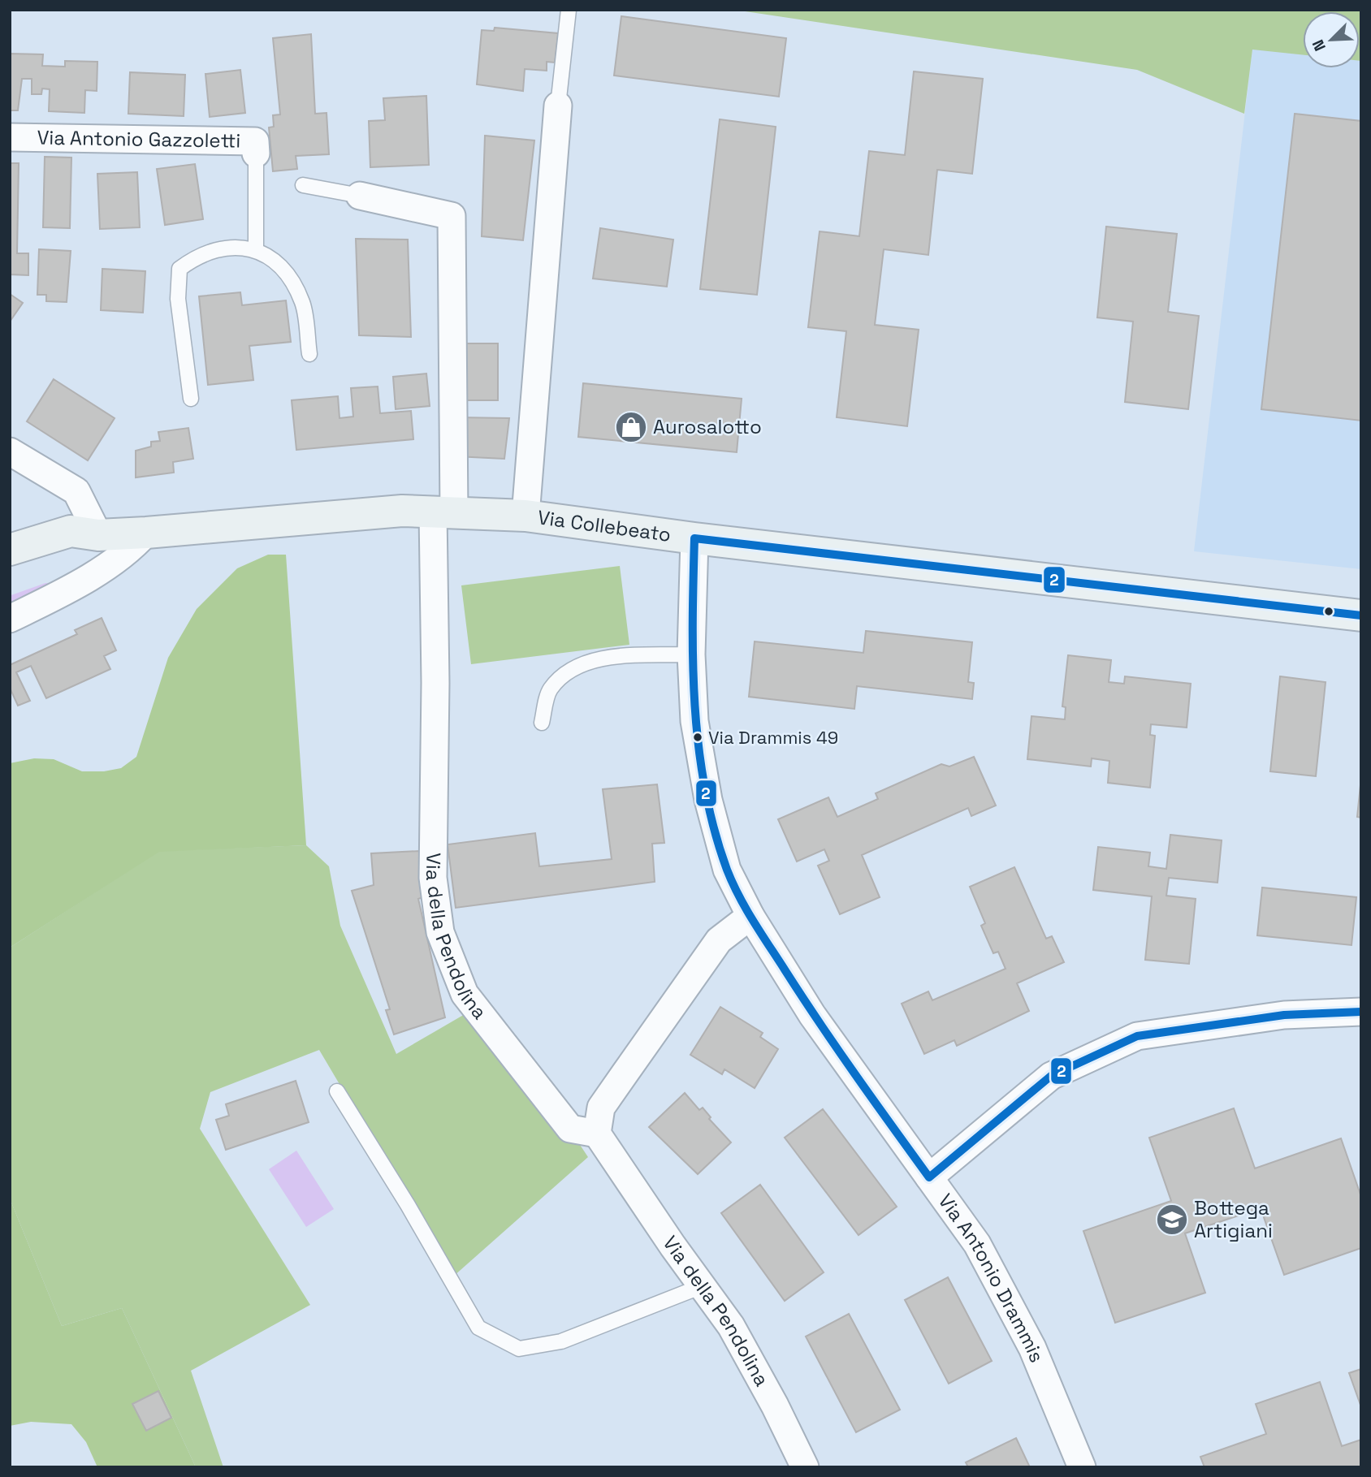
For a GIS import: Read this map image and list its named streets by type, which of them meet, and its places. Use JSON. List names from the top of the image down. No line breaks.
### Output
{"streets":{"street":["Via Antonio Gazzoletti","Via Collebeato","Via della Pendolina","Via Antonio Drammis"]},"crossings":[["Via Collebeato","Via della Pendolina"],["Via Collebeato","Via Antonio Drammis"]],"places":{"shop":["Aurosalotto"],"other":["Via Drammis 49"],"school or university":["Bottega Artigiani"]},"lines":["transit line 2"],"north":"bottom left"}
